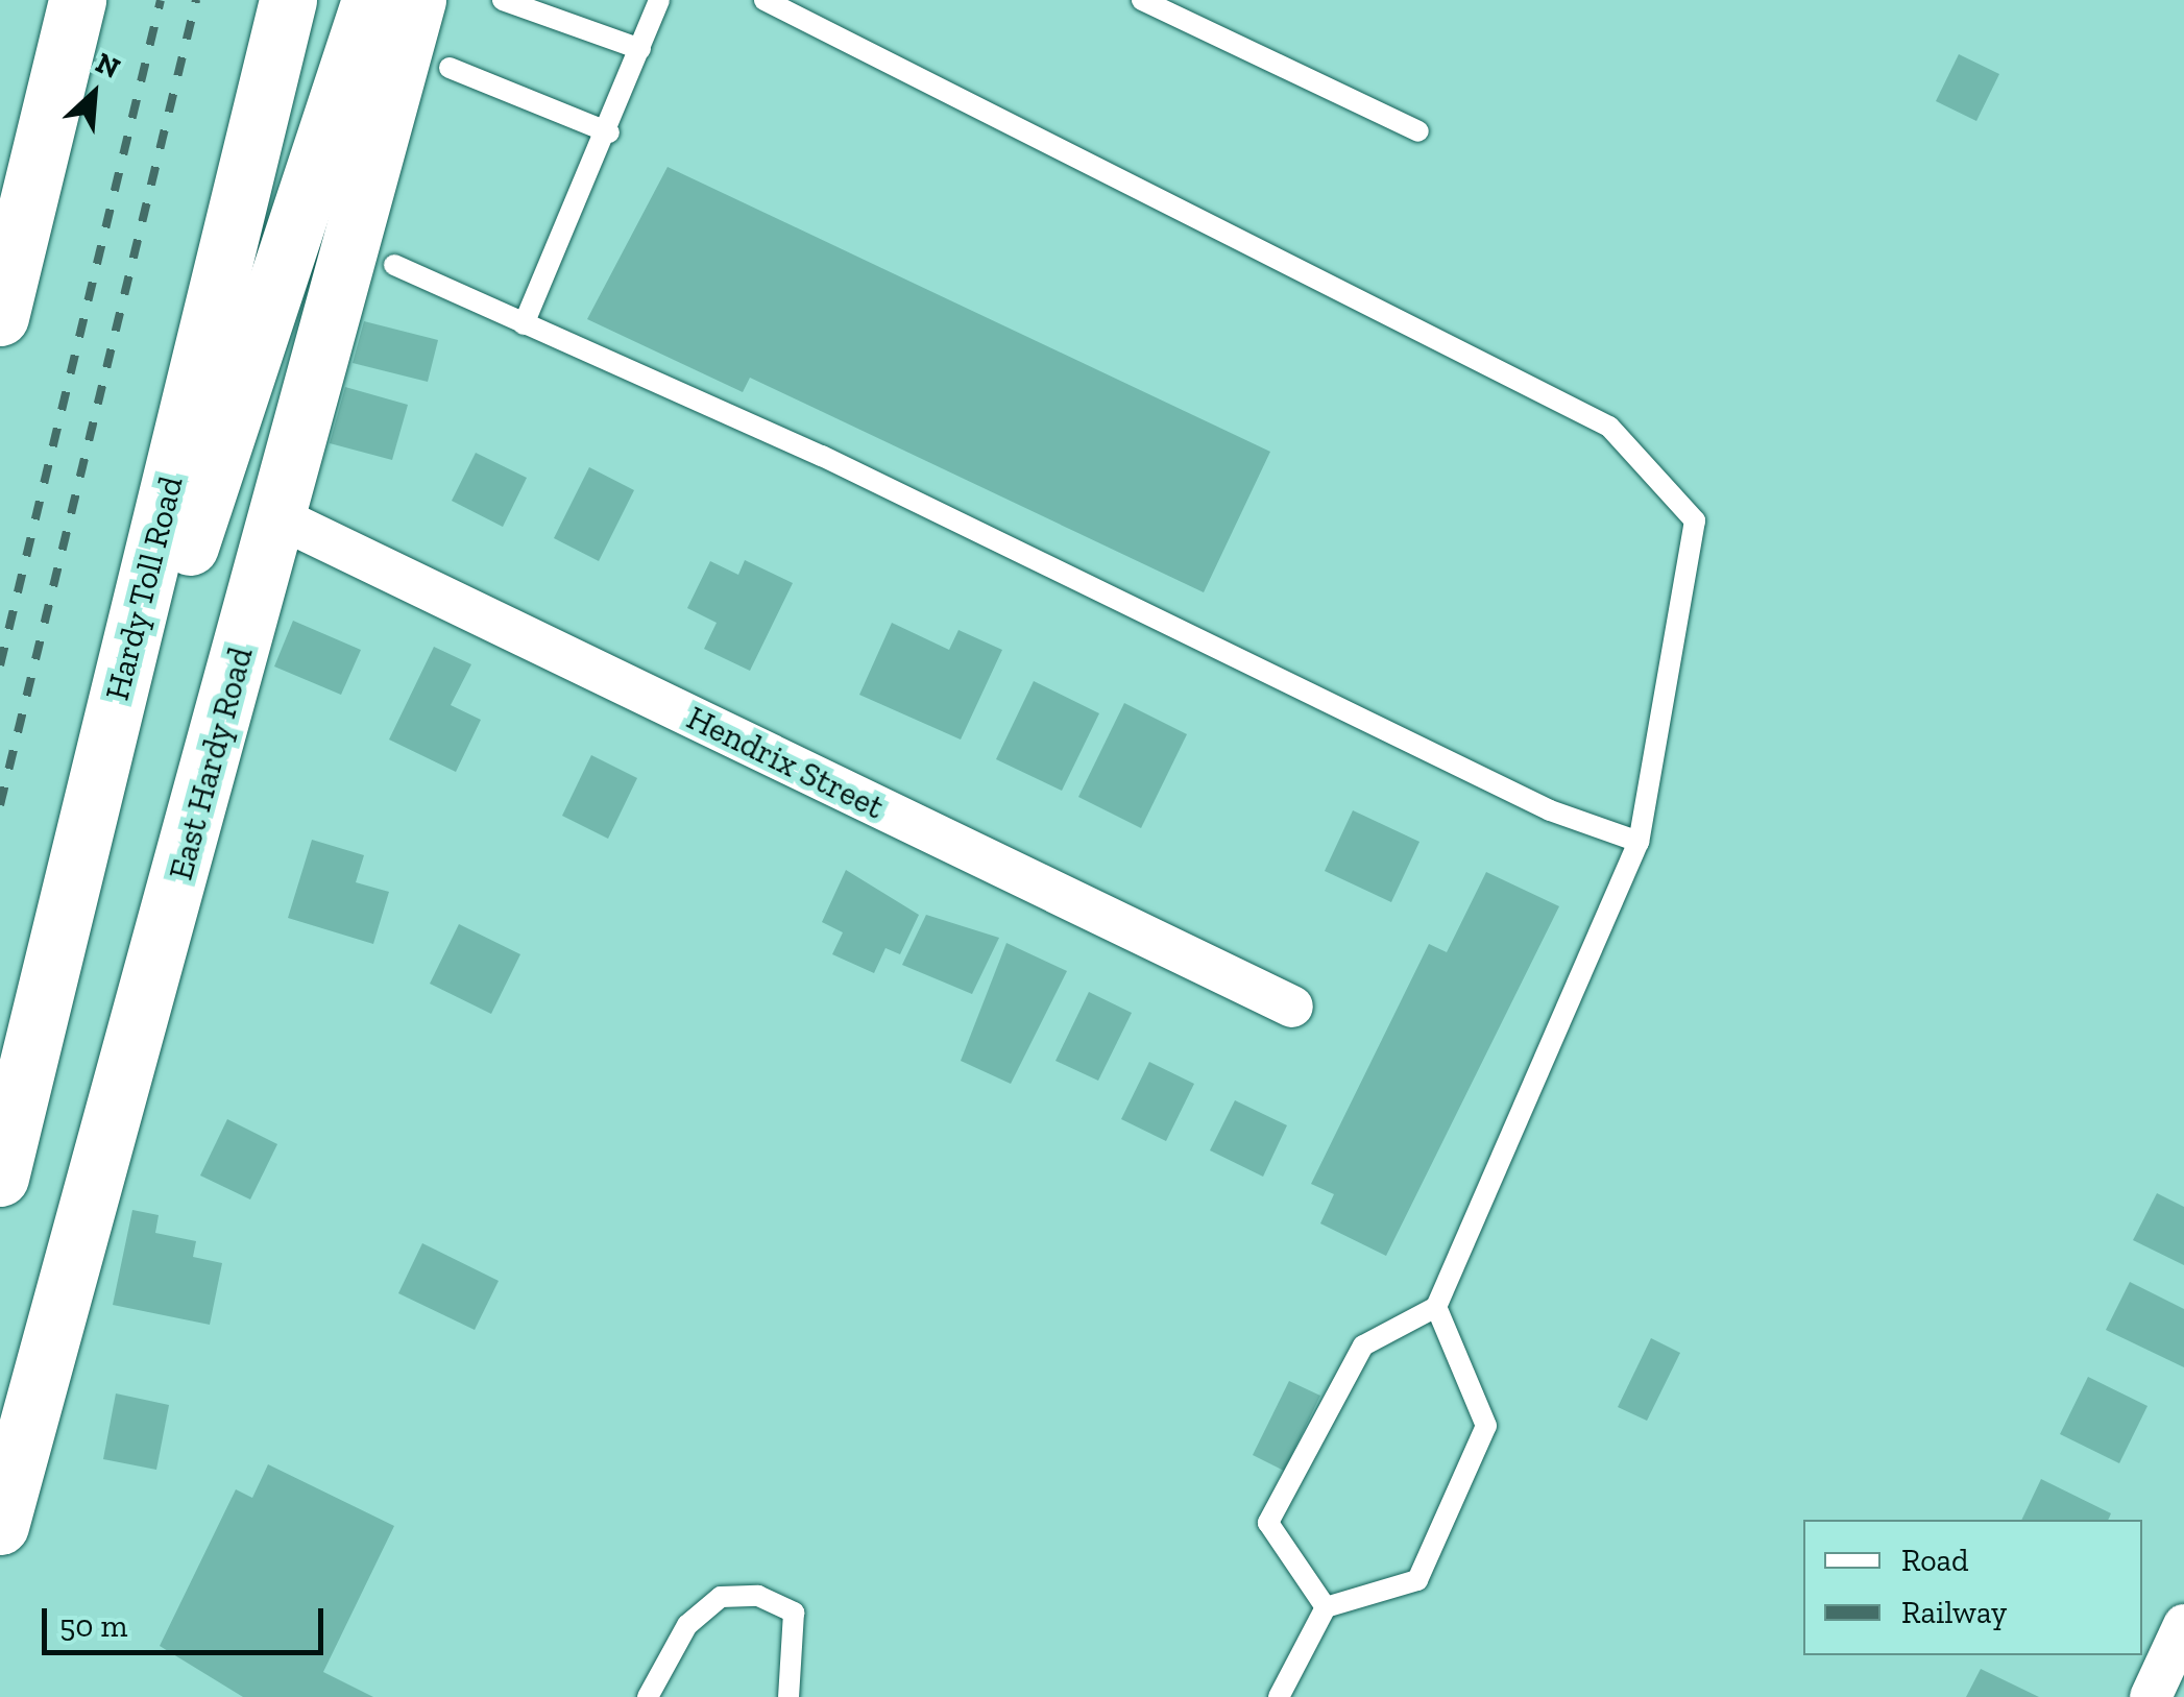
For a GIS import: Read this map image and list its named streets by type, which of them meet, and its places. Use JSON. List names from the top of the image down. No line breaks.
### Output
{"streets":{"main road":["Hardy Toll Road","East Hardy Road"],"street":["Hendrix Street"]},"crossings":[["Hendrix Street","East Hardy Road"]],"legend":["Road","Railway"],"scale_bar":"50 m","north":"top right"}
